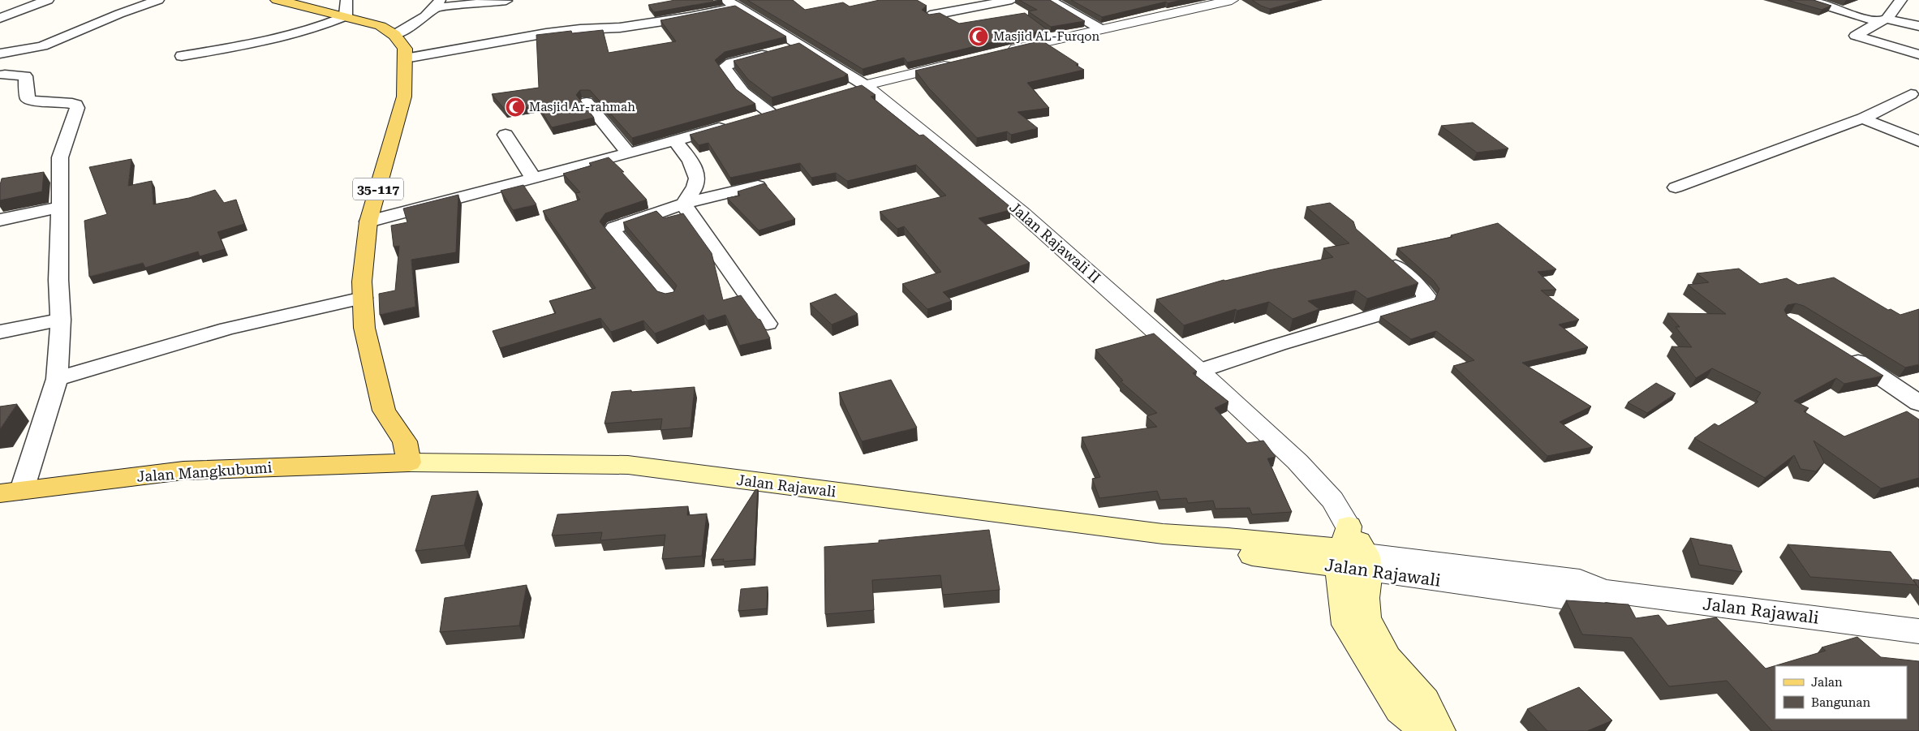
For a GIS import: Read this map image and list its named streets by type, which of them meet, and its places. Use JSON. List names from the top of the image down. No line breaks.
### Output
{"streets":{"main road":["35-117","Jalan Mangkubumi","Jalan Rajawali"],"street":["Jalan Rajawali II"]},"crossings":[["35-117","Jalan Mangkubumi"],["35-117","Jalan Rajawali"],["Jalan Rajawali II","Jalan Rajawali"],["Jalan Mangkubumi","Jalan Rajawali"]],"places":{"mosque":["Masjid AL-Furqon","Masjid Ar-rahmah"]},"legend":["Jalan","Bangunan"]}
